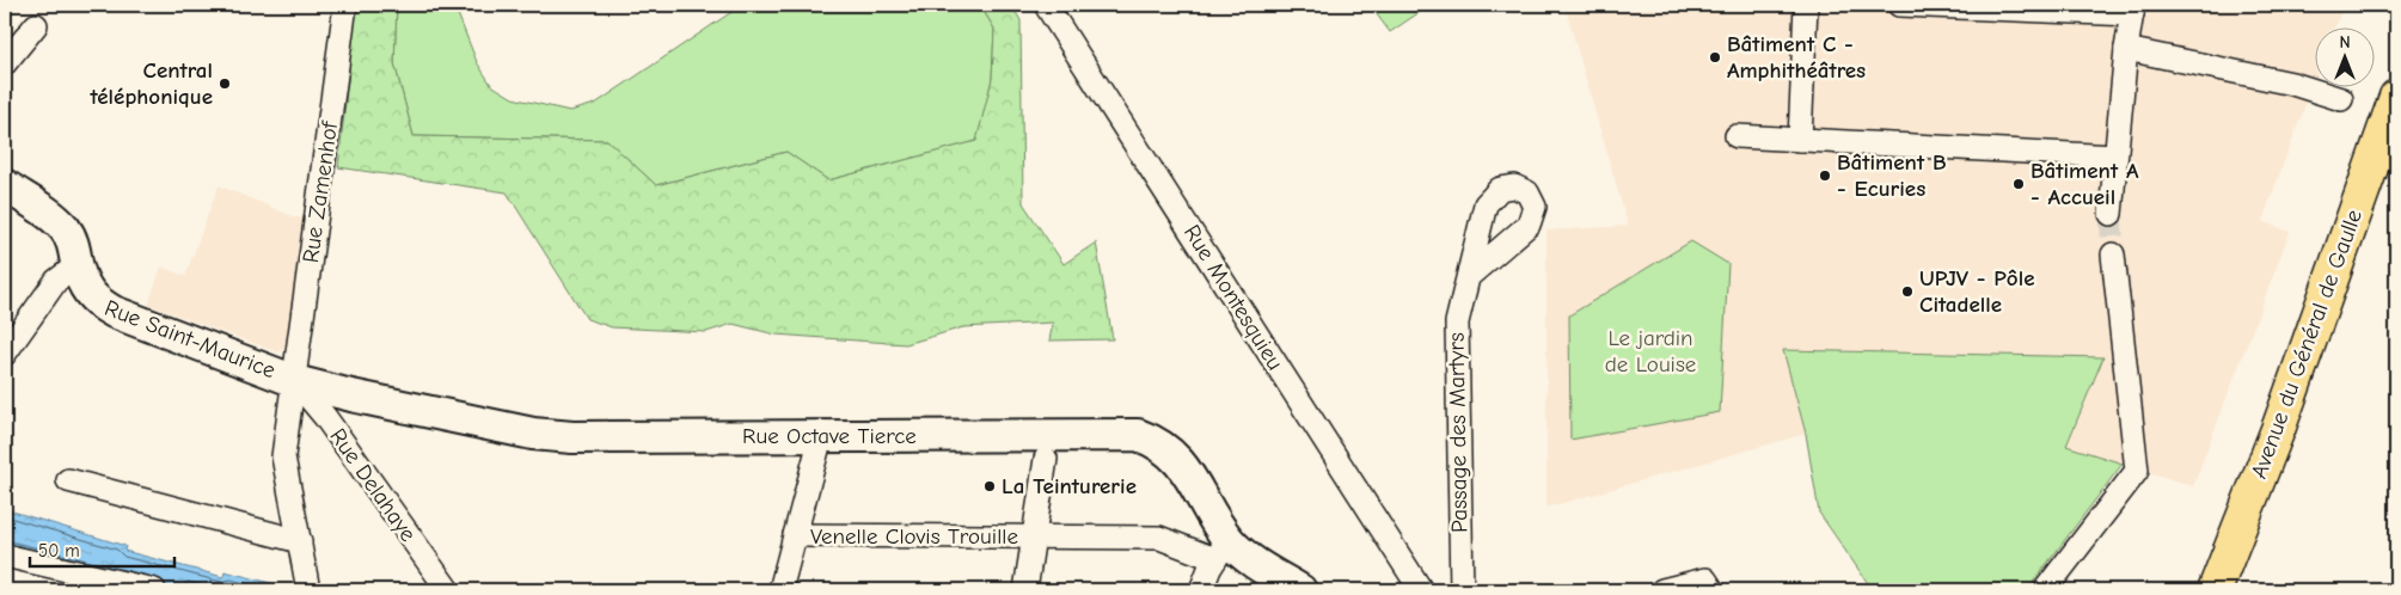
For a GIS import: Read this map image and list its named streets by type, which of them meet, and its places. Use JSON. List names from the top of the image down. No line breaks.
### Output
{"streets":{"main road":["Avenue du Général de Gaulle"],"street":["Rue Zamenhof","Rue Montesquieu","Rue Saint-Maurice","Passage des Martyrs","Rue Octave Tierce","Rue Delahaye","Venelle Clovis Trouille"]},"crossings":[["Rue Zamenhof","Rue Saint-Maurice"],["Rue Zamenhof","Rue Octave Tierce"],["Rue Zamenhof","Rue Delahaye"],["Rue Saint-Maurice","Rue Octave Tierce"],["Rue Saint-Maurice","Rue Delahaye"],["Rue Octave Tierce","Rue Delahaye"],["Rue Octave Tierce","Venelle Clovis Trouille"]],"parks":["Le jardin de Louise"],"places":["Bâtiment C - Amphithéâtres","Central téléphonique","Bâtiment B - Ecuries","Bâtiment A - Accueil","UPJV - Pôle Citadelle","La Teinturerie"],"scale_bar":"50 m","north":"top"}
